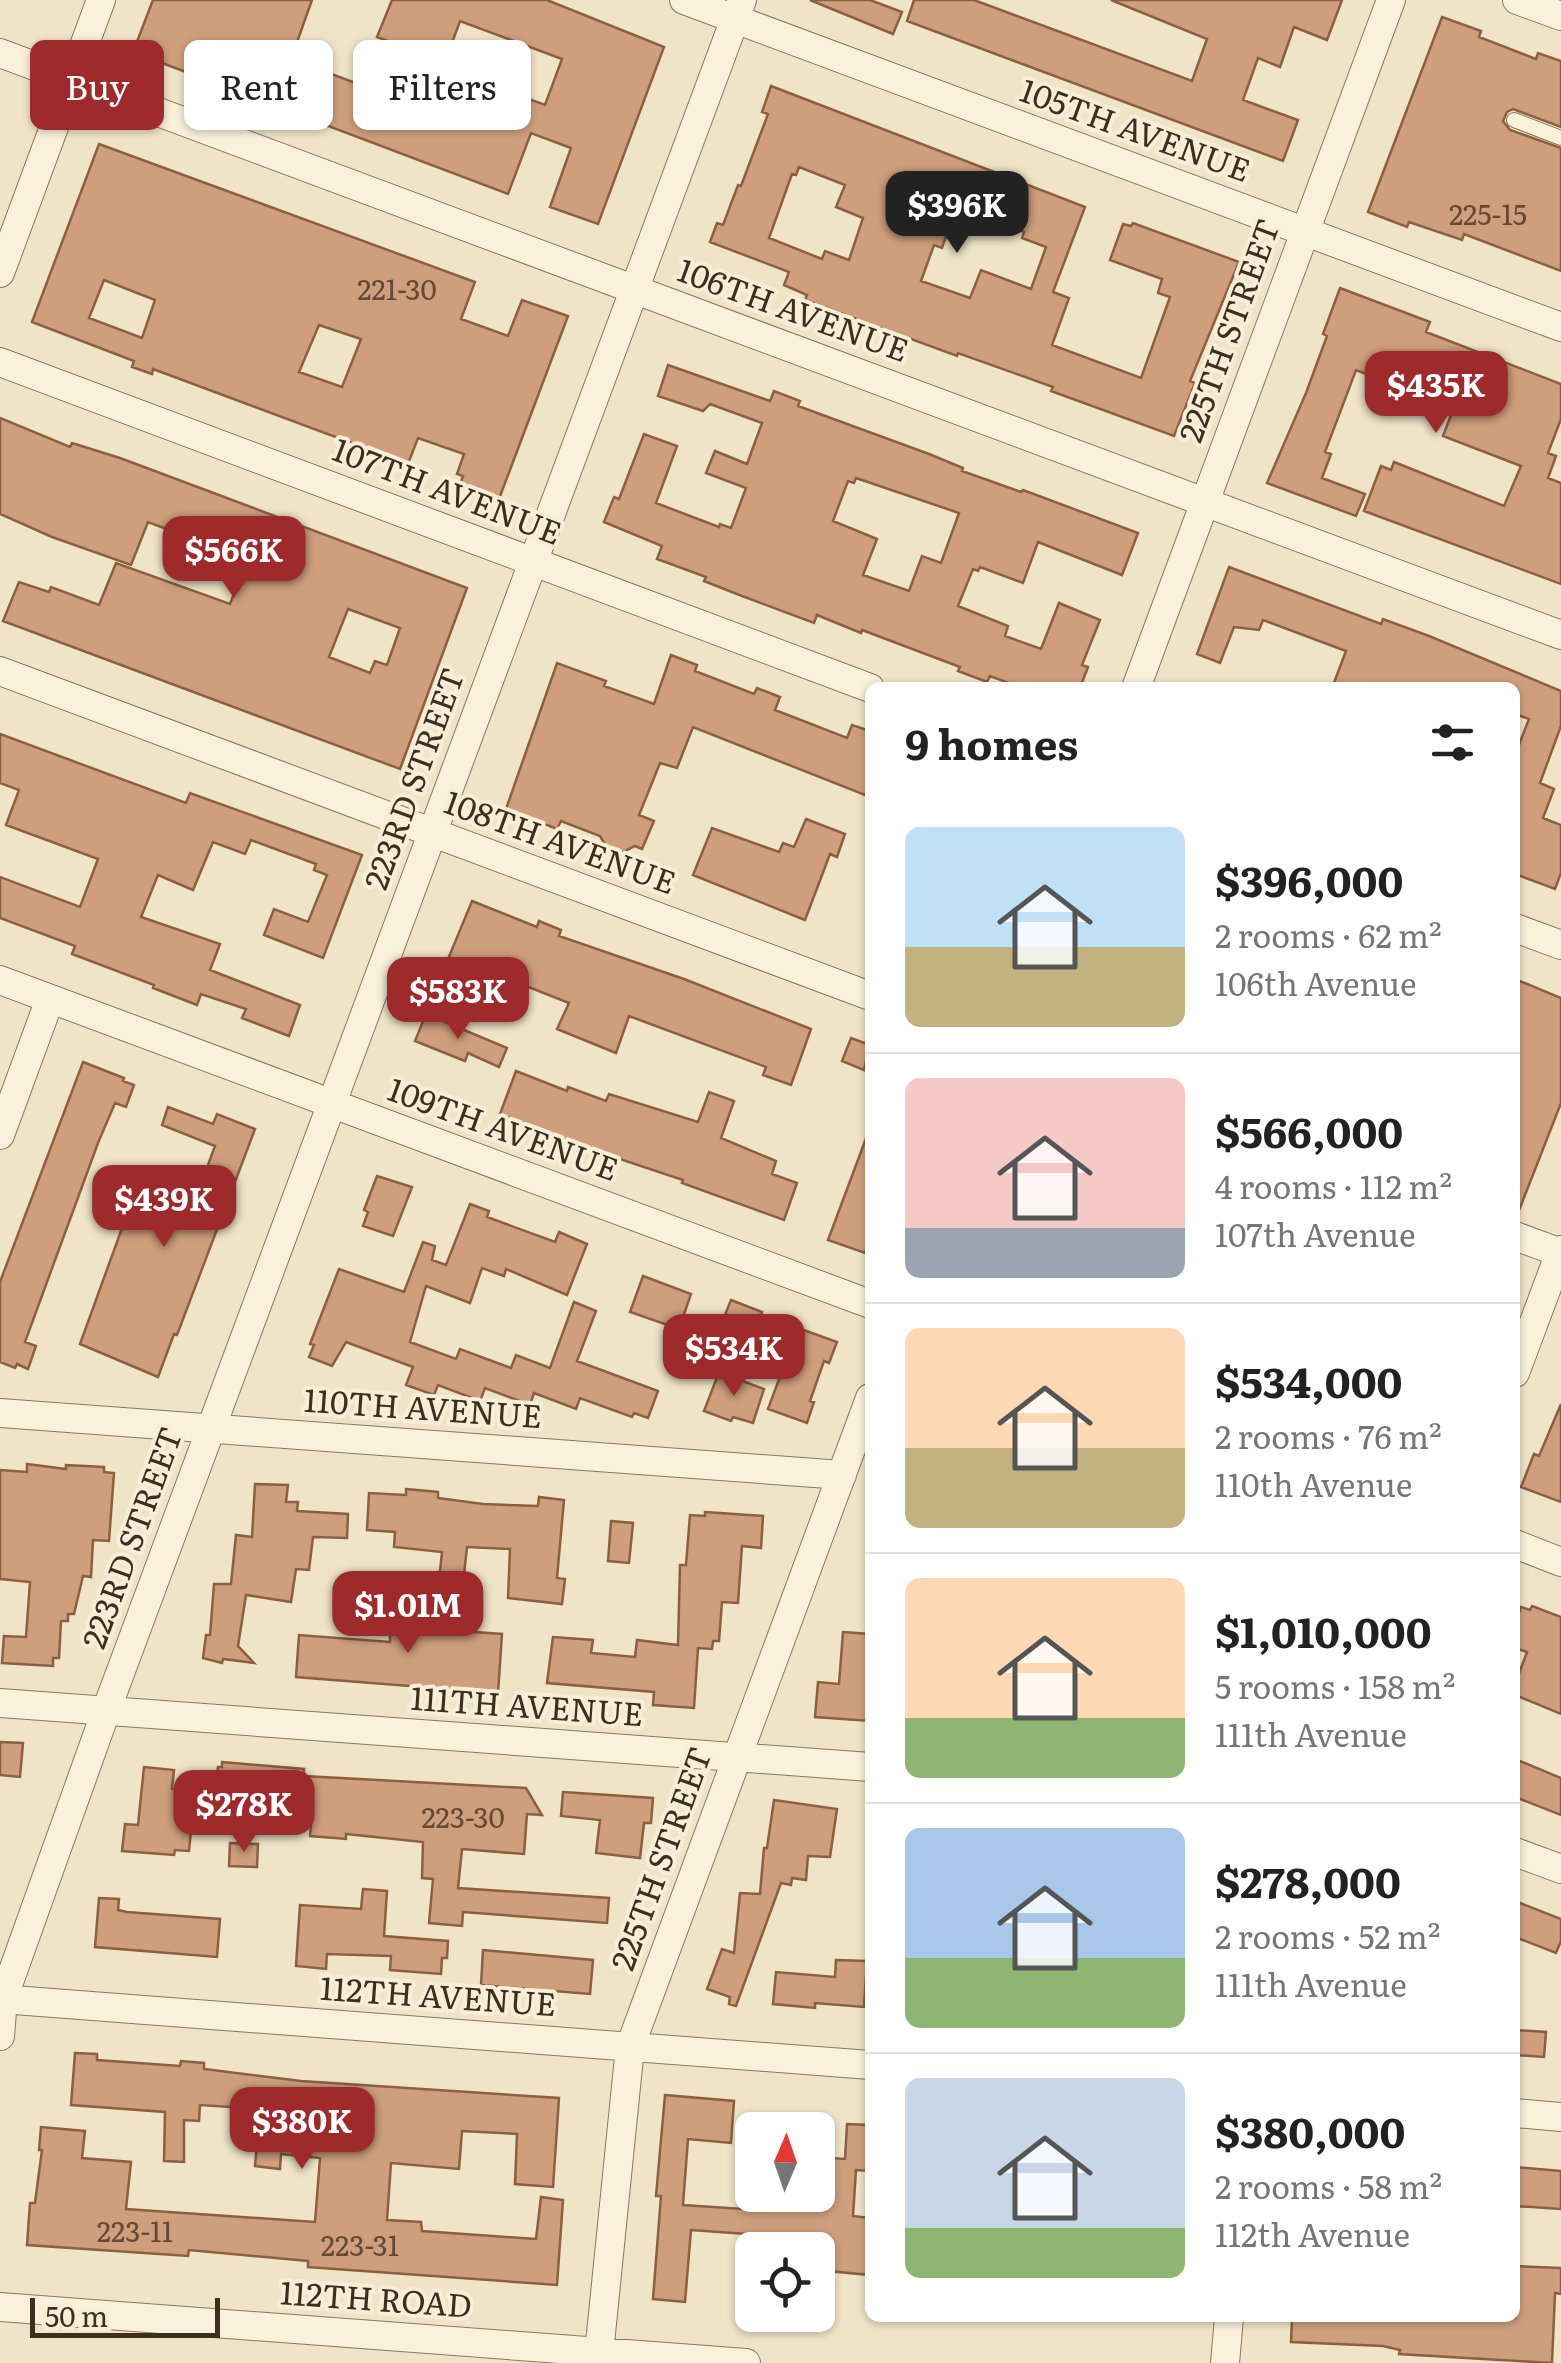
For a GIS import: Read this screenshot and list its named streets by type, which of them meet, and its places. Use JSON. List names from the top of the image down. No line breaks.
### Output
{"streets":{"street":["105TH AVENUE","106TH AVENUE","225TH STREET","107TH AVENUE","223RD STREET","108TH AVENUE","109TH AVENUE","110TH AVENUE","111TH AVENUE","112TH AVENUE","112TH ROAD"]},"crossings":[["105TH AVENUE","225TH STREET"],["105TH AVENUE","223RD STREET"],["106TH AVENUE","225TH STREET"],["106TH AVENUE","223RD STREET"],["225TH STREET","110TH AVENUE"],["225TH STREET","111TH AVENUE"],["225TH STREET","112TH AVENUE"],["225TH STREET","112TH ROAD"],["107TH AVENUE","223RD STREET"],["223RD STREET","108TH AVENUE"],["223RD STREET","109TH AVENUE"],["223RD STREET","110TH AVENUE"],["223RD STREET","111TH AVENUE"],["223RD STREET","112TH AVENUE"]],"house_numbers":["225-15","221-30","223-30","223-11","223-31"],"scale_bar":"50 m","north":"top","page":{"chip":["Buy","Rent","Filters"],"price":["$396K","$435K","$566K","$583K","$439K","$534K","$1.01M","$278K","$380K"],"heading":"9 homes","list":[{"name":"$396,000","note":"2 rooms · 62 m² · 106th Avenue"},{"name":"$566,000","note":"4 rooms · 112 m² · 107th Avenue"},{"name":"$534,000","note":"2 rooms · 76 m² · 110th Avenue"},{"name":"$1,010,000","note":"5 rooms · 158 m² · 111th Avenue"},{"name":"$278,000","note":"2 rooms · 52 m² · 111th Avenue"},{"name":"$380,000","note":"2 rooms · 58 m² · 112th Avenue"}],"scale":"50 m"}}
